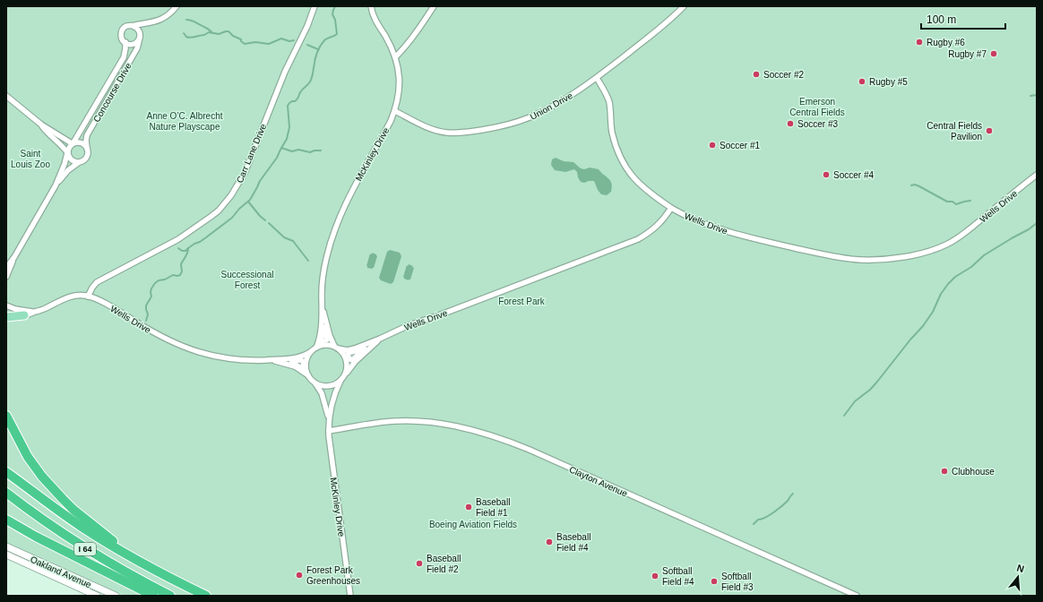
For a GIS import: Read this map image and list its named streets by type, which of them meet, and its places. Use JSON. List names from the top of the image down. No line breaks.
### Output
{"streets":{"highway":["I 64"],"street":["Concourse Drive","Union Drive","Carr Lane Drive","McKinley Drive","Wells Drive","Clayton Avenue","Oakland Avenue"]},"crossings":[["Union Drive","McKinley Drive"],["Carr Lane Drive","Wells Drive"],["McKinley Drive","Wells Drive"],["McKinley Drive","Clayton Avenue"]],"parks":["Emerson Central Fields","Anne O’C. Albrecht Nature Playscape","Saint Louis Zoo","Successional Forest","Forest Park","Boeing Aviation Fields"],"places":["Rugby #6","Rugby #7","Soccer #2","Rugby #5","Soccer #3","Central Fields Pavilion","Soccer #1","Soccer #4","Clubhouse","Baseball Field #1","Baseball Field #4","Baseball Field #2","Forest Park Greenhouses","Softball Field #4","Softball Field #3"],"scale_bar":"100 m","north":"top"}
